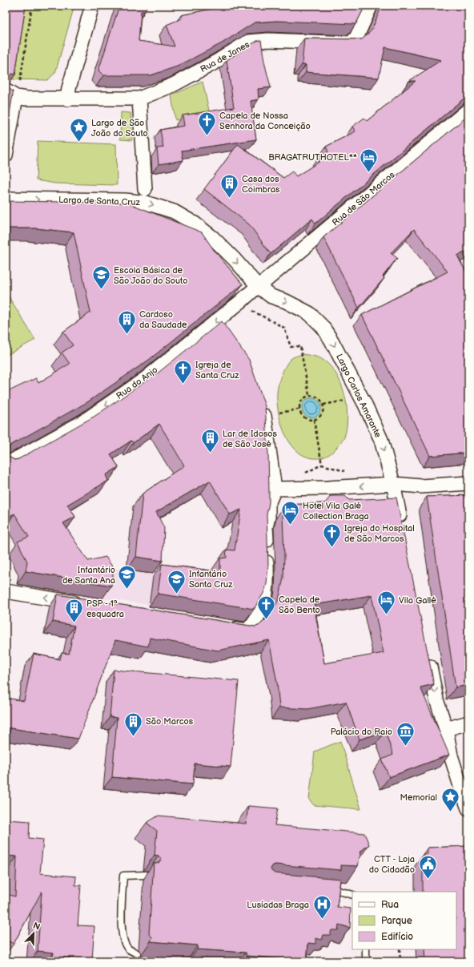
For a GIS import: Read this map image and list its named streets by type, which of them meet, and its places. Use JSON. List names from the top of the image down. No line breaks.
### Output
{"streets":{"street":["Rua de Janes","Rua de São Marcos","Largo de Santa Cruz","Rua do Anjo","Largo Carlos Amarante"]},"crossings":[["Rua de São Marcos","Largo de Santa Cruz"],["Rua de São Marcos","Rua do Anjo"],["Rua de São Marcos","Largo Carlos Amarante"],["Largo de Santa Cruz","Rua do Anjo"],["Largo de Santa Cruz","Largo Carlos Amarante"],["Rua do Anjo","Largo Carlos Amarante"]],"one_way":["Rua do Anjo","Largo Carlos Amarante"],"places":{"church":["Capela de Nossa Senhora da Conceição","Igreja de Santa Cruz","Igreja do Hospital de São Marcos","Capela de São Bento"],"place":["Largo de São João do Souto","Memorial"],"hotel":["BRAGATRUTHOTEL**","Hotel Vila Galé Collection Braga","Vila Gallé"],"building":["Casa dos Coimbras","Cardoso da Saudade","Lar de Idosos de São José","PSP - 1ª esquadra","São Marcos"],"school or university":["Escola Básica de São João do Souto","Infantário de Santa Ana","Infantário Santa Cruz"],"museum":["Palácio do Raio"],"public building":["CTT - Loja do Cidadão"],"hospital":["Lusíadas Braga"]},"legend":["Rua","Parque","Edifício"],"north":"top right"}
